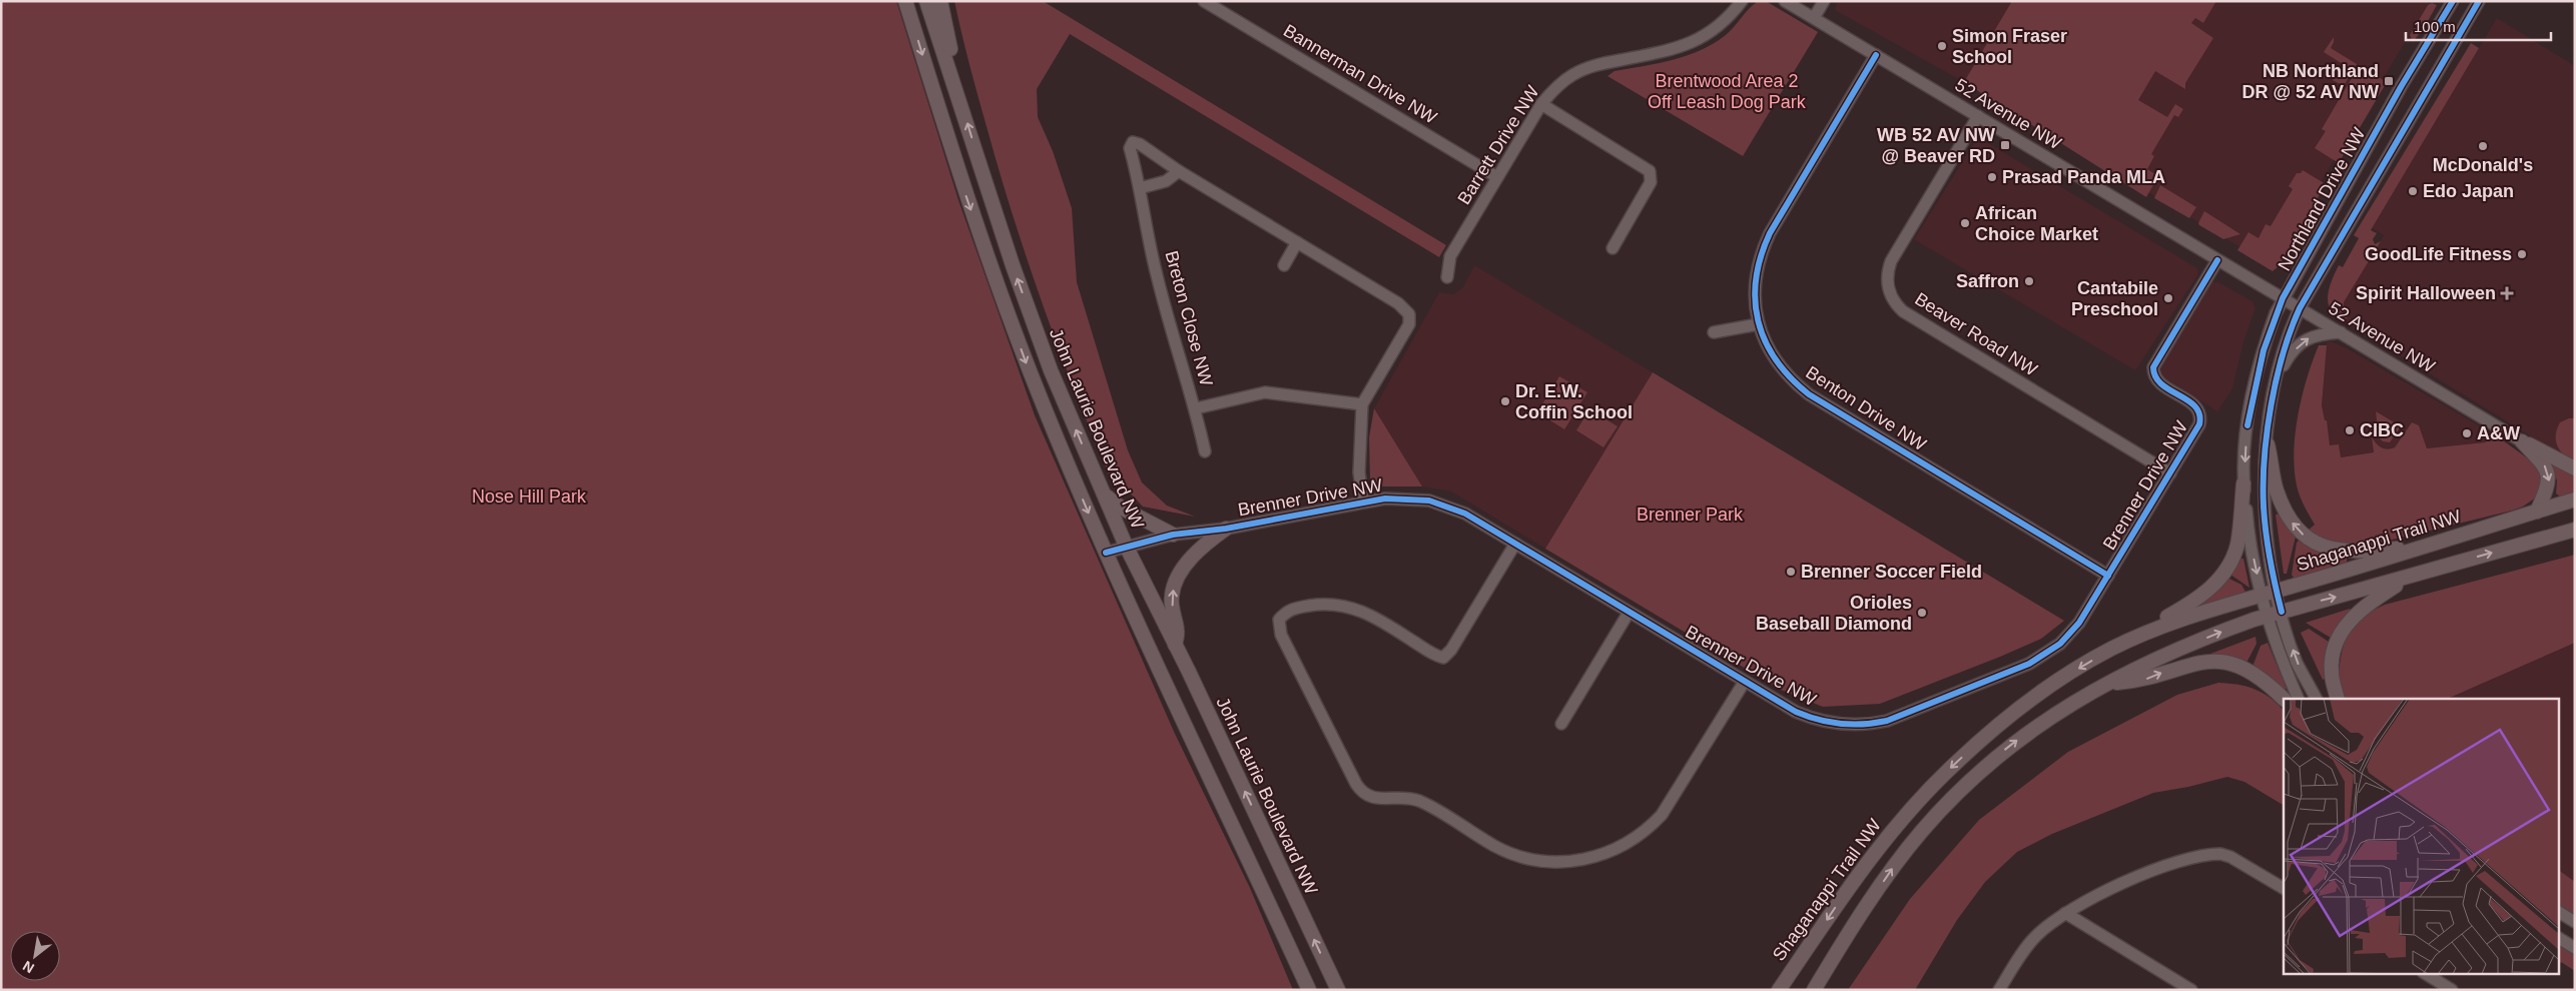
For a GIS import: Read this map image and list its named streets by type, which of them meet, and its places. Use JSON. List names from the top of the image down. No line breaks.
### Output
{"streets":{"main road":["John Laurie Boulevard NW","Shaganappi Trail NW"],"street":["Bannerman Drive NW","52 Avenue NW","Barrett Drive NW","Northland Drive NW","Breton Close NW","Beaver Road NW","Benton Drive NW","Brenner Drive NW"]},"crossings":[["Bannerman Drive NW","Barrett Drive NW"],["52 Avenue NW","Northland Drive NW"],["52 Avenue NW","Beaver Road NW"],["52 Avenue NW","Benton Drive NW"],["52 Avenue NW","Brenner Drive NW"],["Northland Drive NW","Shaganappi Trail NW"],["Breton Close NW","Brenner Drive NW"],["Beaver Road NW","Brenner Drive NW"],["Benton Drive NW","Brenner Drive NW"],["John Laurie Boulevard NW","Brenner Drive NW"]],"parks":["Brentwood Area 2 Off Leash Dog Park","Nose Hill Park","Brenner Park"],"places":{"other":["Simon Fraser School","McDonald's","Prasad Panda MLA","Edo Japan","African Choice Market","GoodLife Fitness","Saffron","Cantabile Preschool","Dr. E.W. Coffin School","CIBC","A&W","Brenner Soccer Field","Orioles Baseball Diamond"],"transit":["NB Northland DR @ 52 AV NW","WB 52 AV NW @ Beaver RD"],"health":["Spirit Halloween"]},"scale_bar":"100 m","north":"bottom left"}
